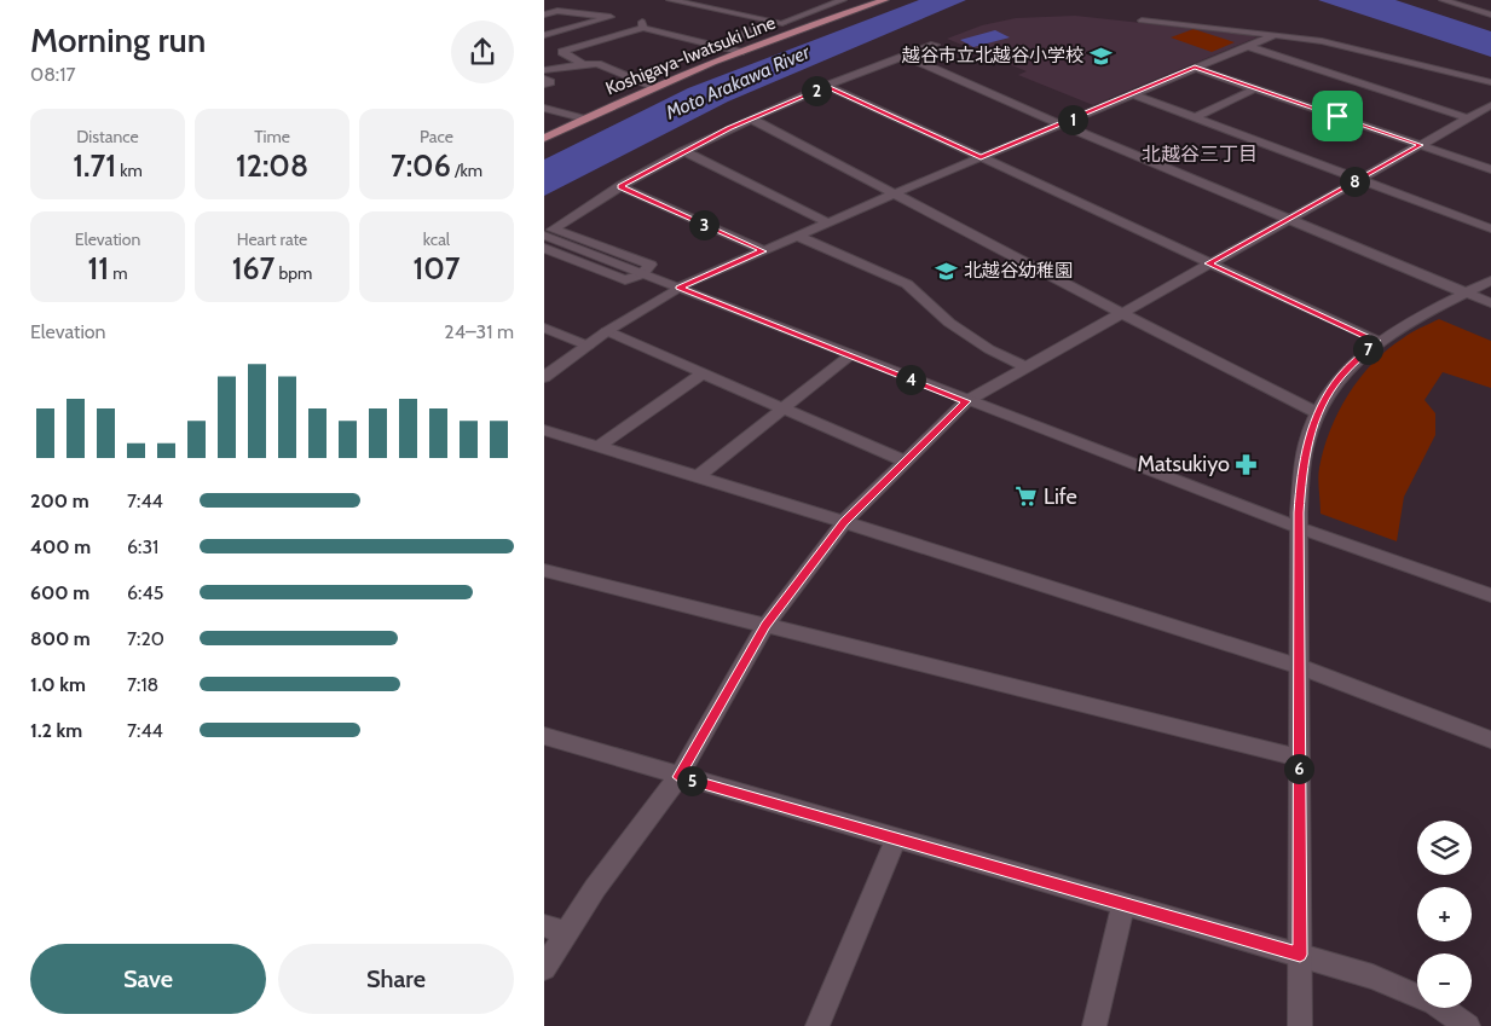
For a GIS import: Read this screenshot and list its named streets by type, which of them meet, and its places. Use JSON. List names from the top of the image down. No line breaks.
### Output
{"streets":{"main road":["Koshigaya-Iwatsuki Line"]},"districts":["北越谷三丁目"],"water":["Moto Arakawa River"],"places":{"school or university":["越谷市立北越谷小学校","北越谷幼稚園"],"pharmacy":["Matsukiyo"],"supermarket":["Life"]},"page":{"heading":["Morning run","08:17"],"pins":["2","1","8","3","7","4","6","5"],"stats":[["Distance","1.71 km"],["Time","12:08"],["Pace","7:06 /km"],["Elevation","11 m"],["Heart rate","167 bpm"],["kcal","107"]],"chart":["Elevation","24–31 m"],"list":[{"name":"200 m","note":"7:44"},{"name":"400 m","note":"6:31"},{"name":"600 m","note":"6:45"},{"name":"800 m","note":"7:20"},{"name":"1.0 km","note":"7:18"},{"name":"1.2 km","note":"7:44"}],"map_buttons":["+","−"],"buttons":["Save","Share"]}}
